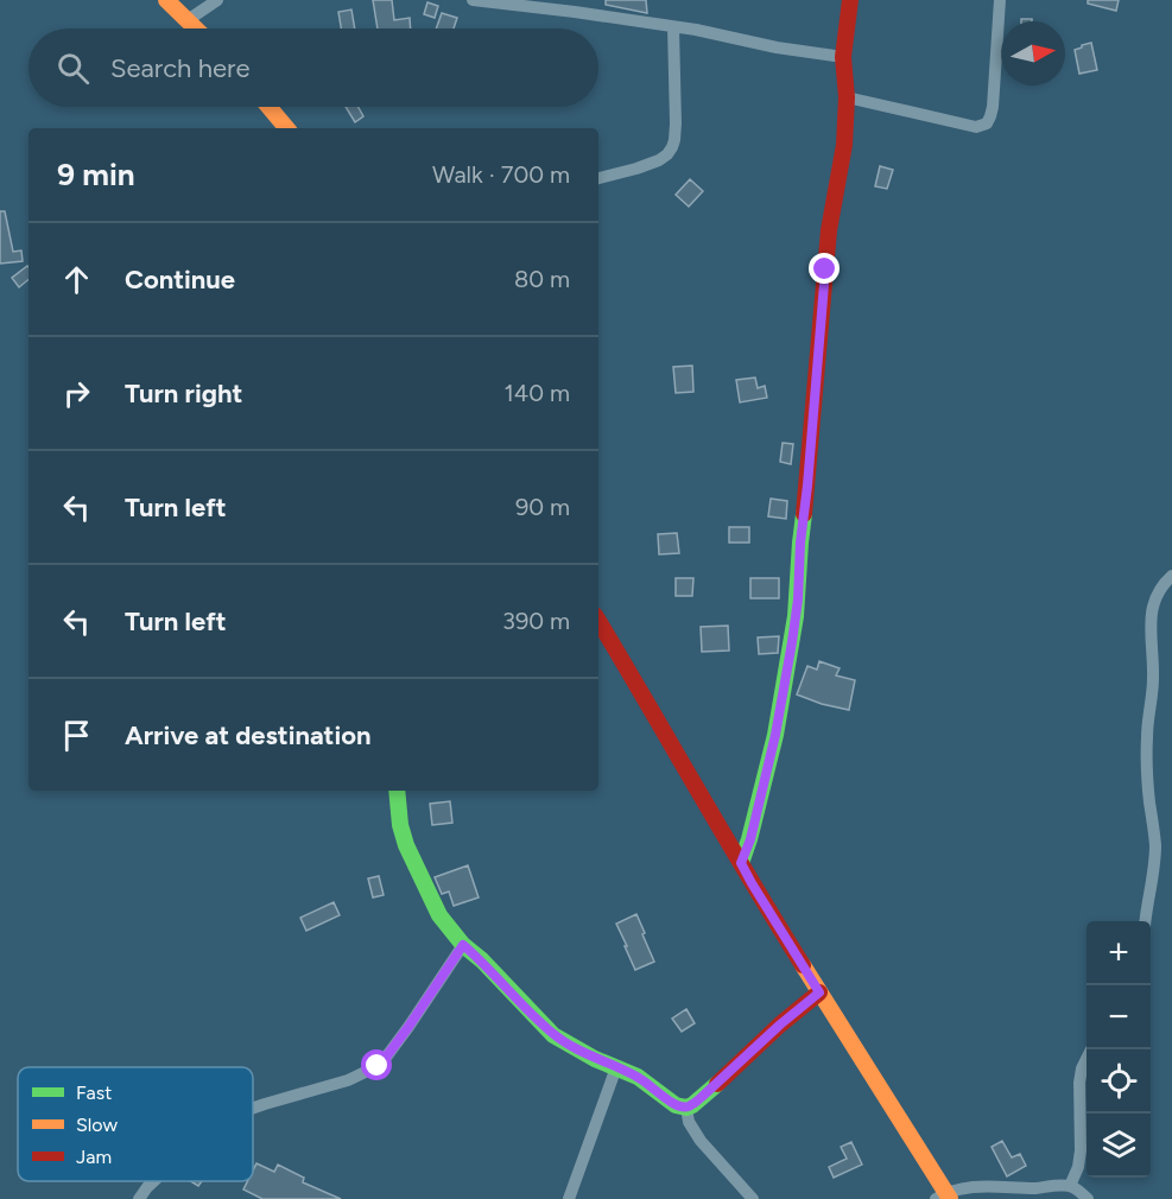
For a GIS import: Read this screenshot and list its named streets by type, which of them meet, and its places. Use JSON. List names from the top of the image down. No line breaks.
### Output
{"legend":["Fast","Slow","Jam"],"north":"right","page":{"search":"Search here","heading":["9 min","Walk · 700 m"],"list":[["Continue","80 m"],["Turn right","140 m"],["Turn left","90 m"],["Turn left","390 m"],"Arrive at destination"],"map_buttons":["+","−"]}}
